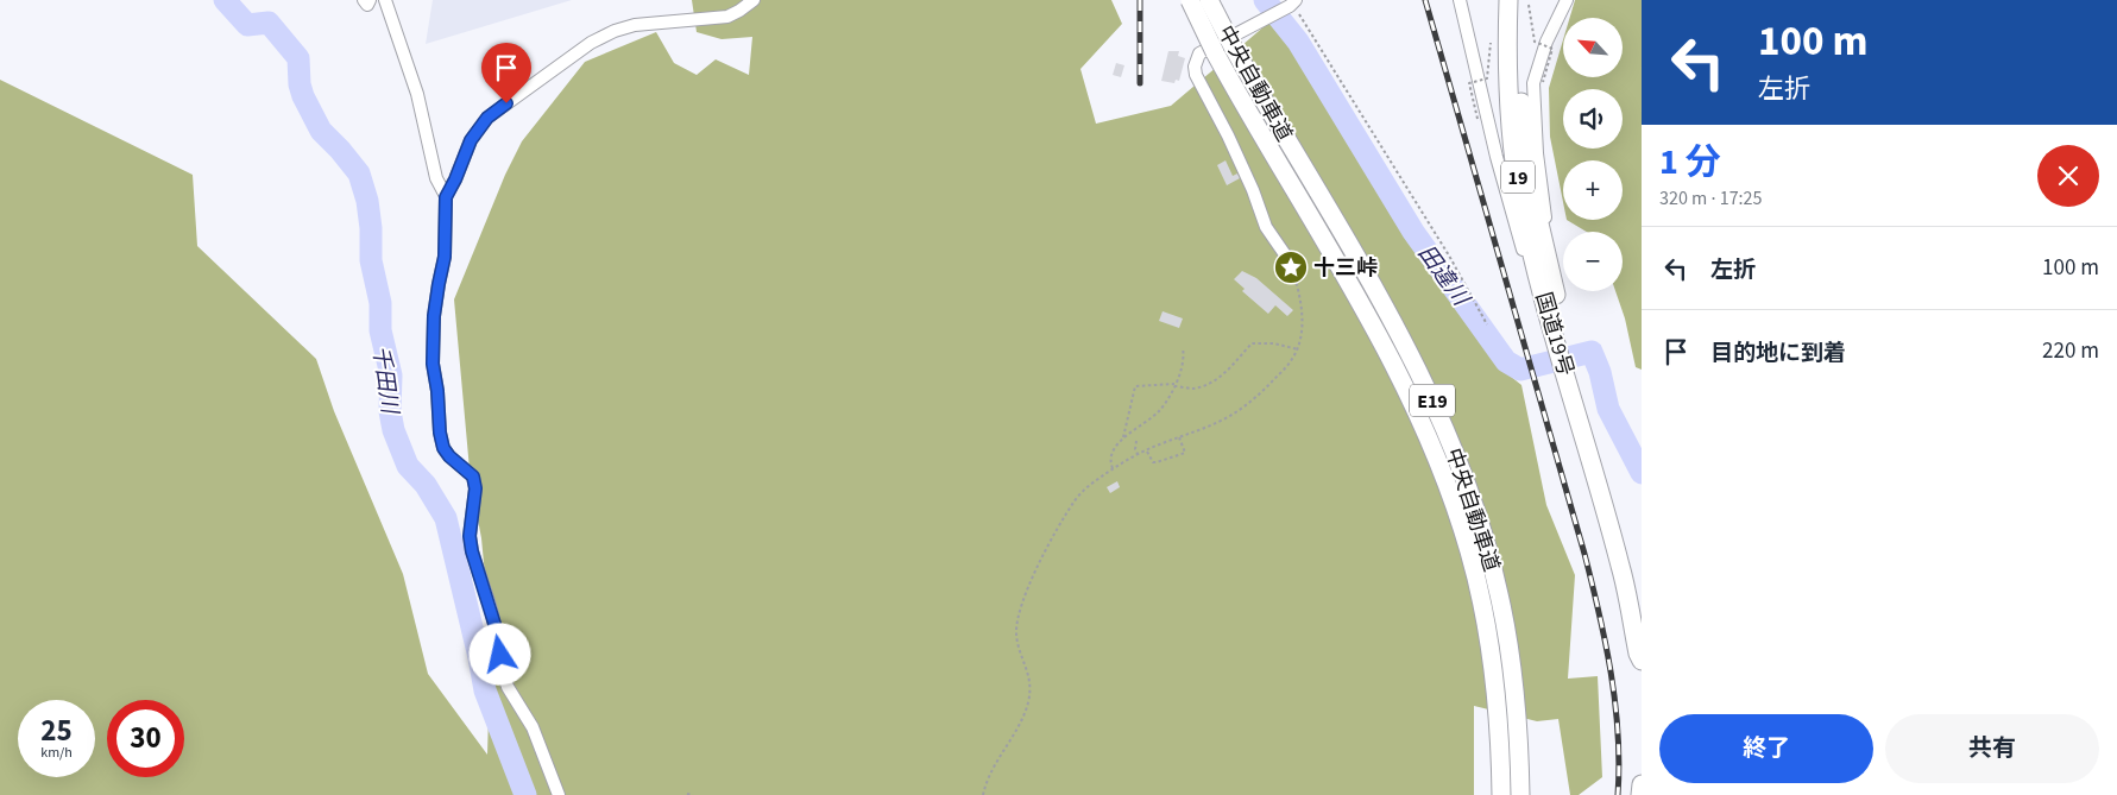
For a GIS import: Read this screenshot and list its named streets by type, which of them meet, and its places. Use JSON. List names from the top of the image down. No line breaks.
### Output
{"streets":{"highway":["中央自動車道","19","国道19号","E19"]},"water":["田違川","千田川"],"places":{"place":["十三峠"]},"north":"top left","page":{"turn":["100 m","左折"],"map_buttons":["+","−"],"heading":["1 分","320 m · 17:25"],"list":[{"name":"左折","value":"100 m"},{"name":"目的地に到着","value":"220 m"}],"speed":"25 km/h","limit":"30","buttons":["終了","共有"]}}
